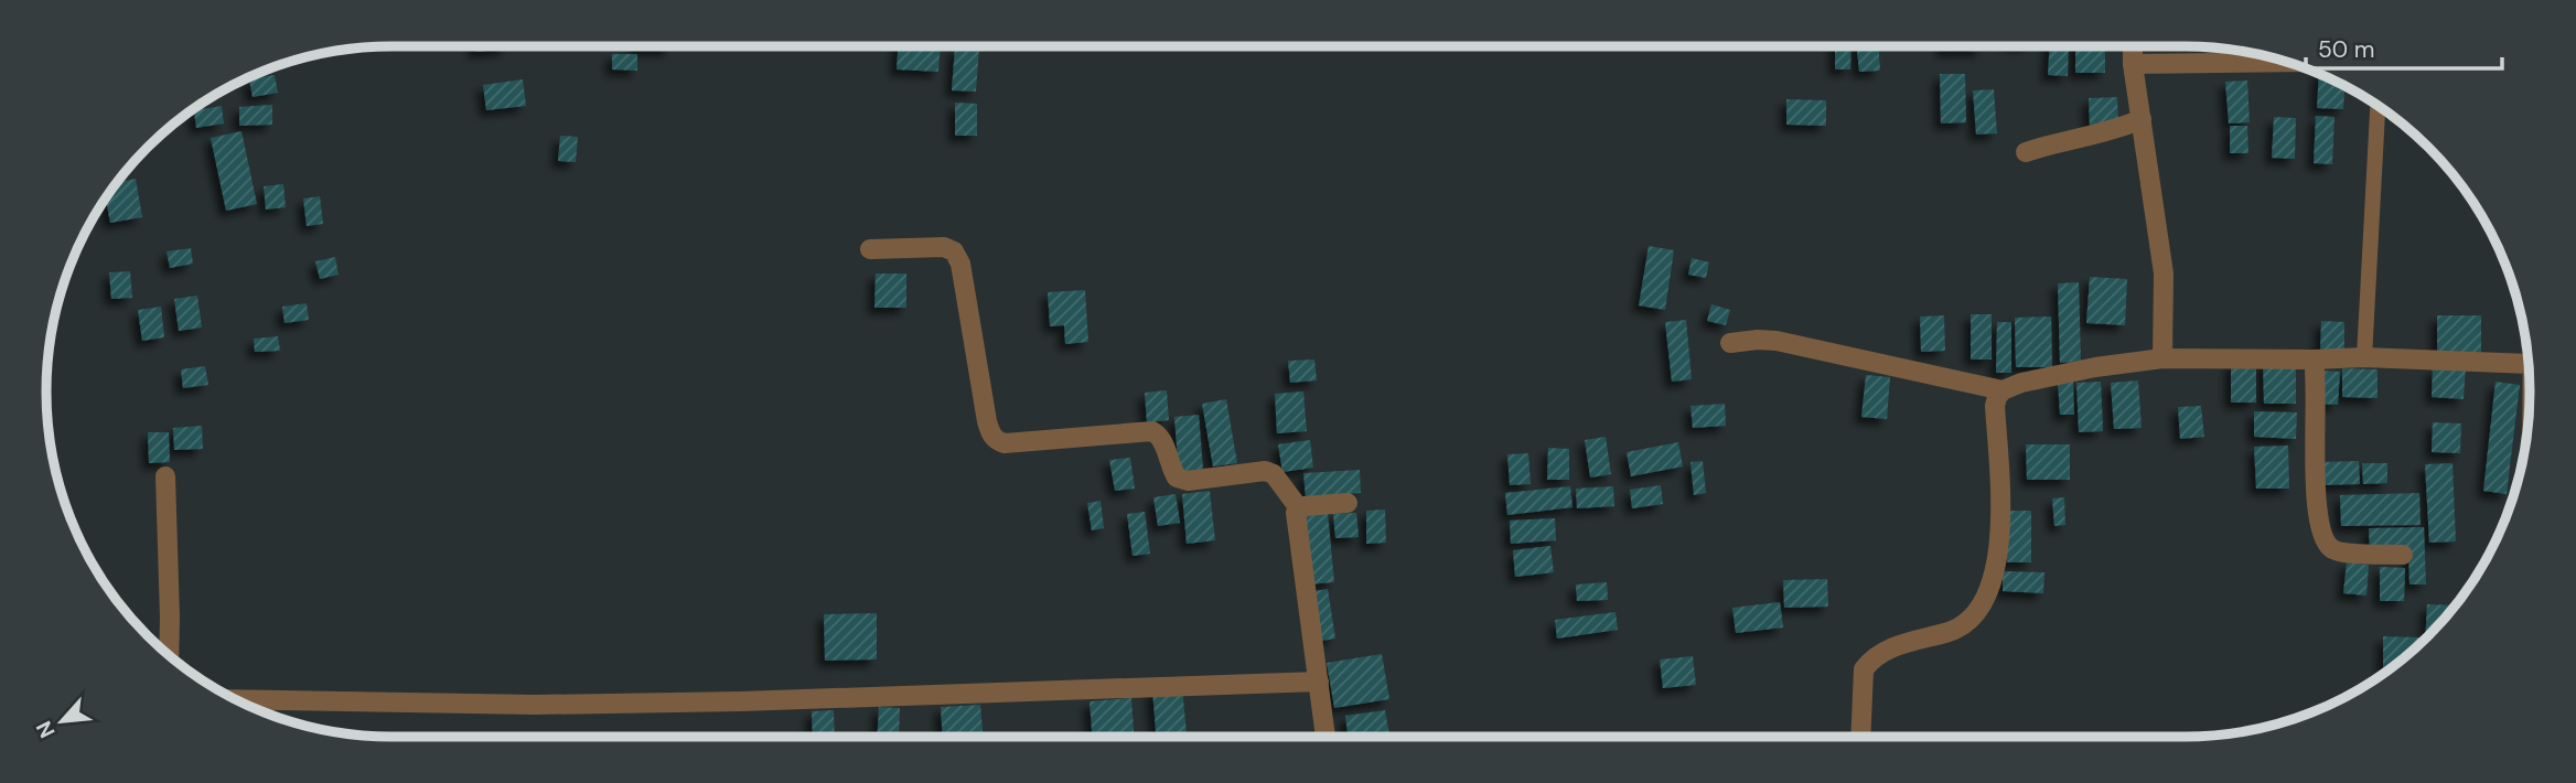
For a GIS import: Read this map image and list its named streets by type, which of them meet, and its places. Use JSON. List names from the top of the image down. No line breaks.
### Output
{"scale_bar":"50 m","north":"bottom left"}
